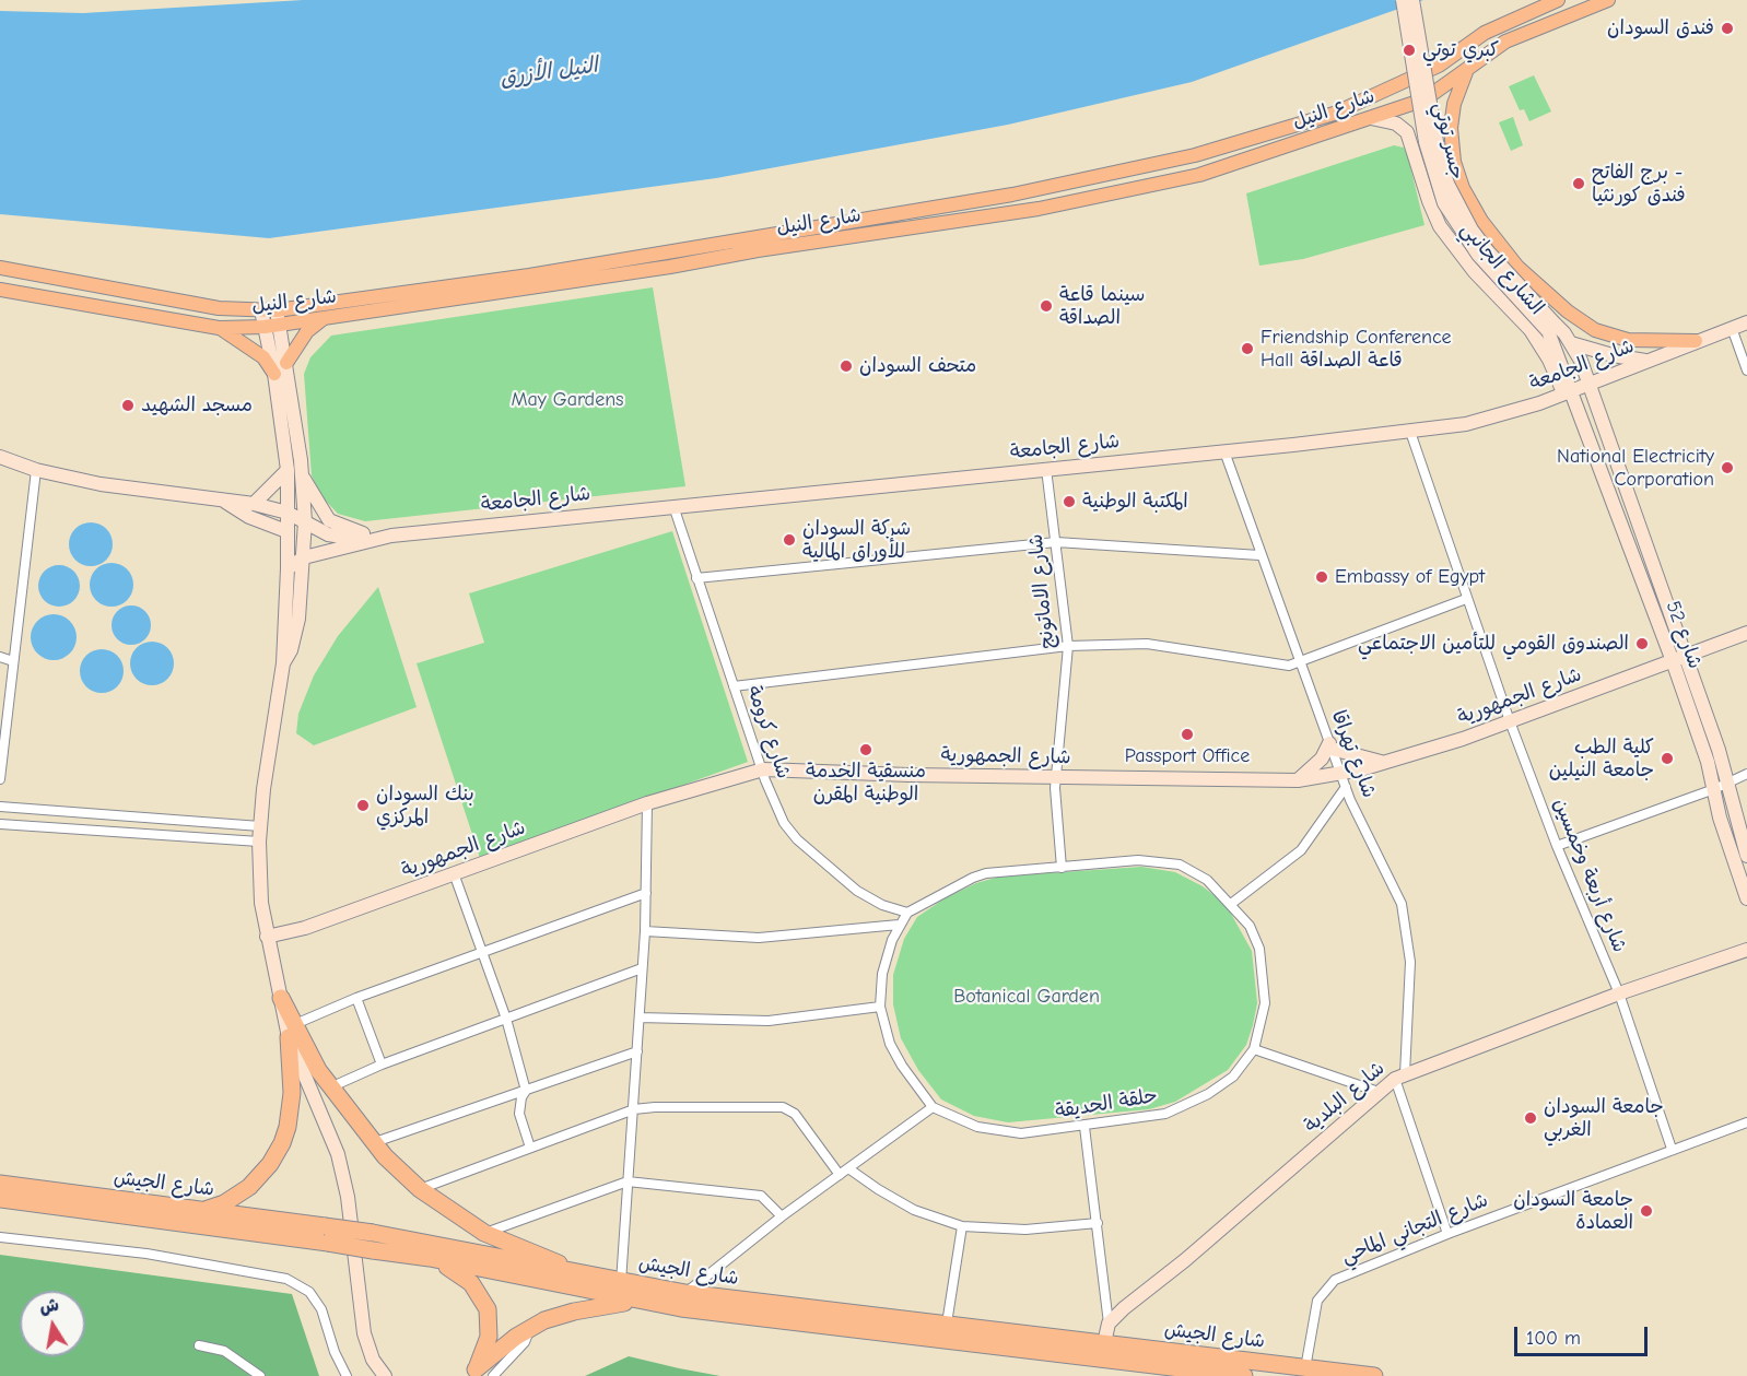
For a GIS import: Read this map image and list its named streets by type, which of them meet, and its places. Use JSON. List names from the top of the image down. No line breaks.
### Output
{"streets":{"highway":["شارع الجيش"],"main road":["شارع النيل","جسر توتي","الشارع الجانبي","شارع الجامعة","شارع 52","شارع الجمهورية","شارع البلدية"],"street":["شارع الاماتونج","شارع كرومة","شارع تهراقا","شارع أربعة وخمسين","حلقة الحديقة","شارع التجاني الماحي"]},"crossings":[["شارع النيل","الشارع الجانبي"],["الشارع الجانبي","شارع الجامعة"],["الشارع الجانبي","شارع 52"],["شارع الجامعة","شارع الاماتونج"],["شارع الجامعة","شارع 52"],["شارع الجامعة","شارع كرومة"],["شارع الجامعة","شارع تهراقا"],["شارع الجامعة","شارع أربعة وخمسين"],["شارع الاماتونج","شارع الجمهورية"],["شارع الاماتونج","حلقة الحديقة"],["شارع 52","شارع الجمهورية"],["شارع الجمهورية","شارع كرومة"],["شارع الجمهورية","شارع تهراقا"],["شارع الجمهورية","شارع أربعة وخمسين"],["شارع كرومة","حلقة الحديقة"],["شارع تهراقا","شارع البلدية"],["شارع تهراقا","شارع التجاني الماحي"],["شارع أربعة وخمسين","شارع البلدية"],["شارع أربعة وخمسين","شارع التجاني الماحي"],["شارع الجيش","شارع التجاني الماحي"]],"water":["النيل الأزرق"],"parks":["May Gardens","Botanical Garden"],"places":["فندق السودان","كبري توتي","برج الفاتح - فندق كورنثيا","سينما قاعة الصداقة","Friendship Conference Hall قاعة الصداقة","متحف السودان","مسجد الشهيد","National Electricity Corporation","المكتبة الوطنية","شركة السودان للأوراق المالية","Embassy of Egypt","الصندوق القومي للتأمين الاجتماعي","Passport Office","منسقية الخدمة الوطنية المقرن","كلية الطب جامعة النيلين","بنك السودان المركزي","جامعة السودان الغربي","جامعة السودان العمادة"],"scale_bar":"100 m","north":"top"}
